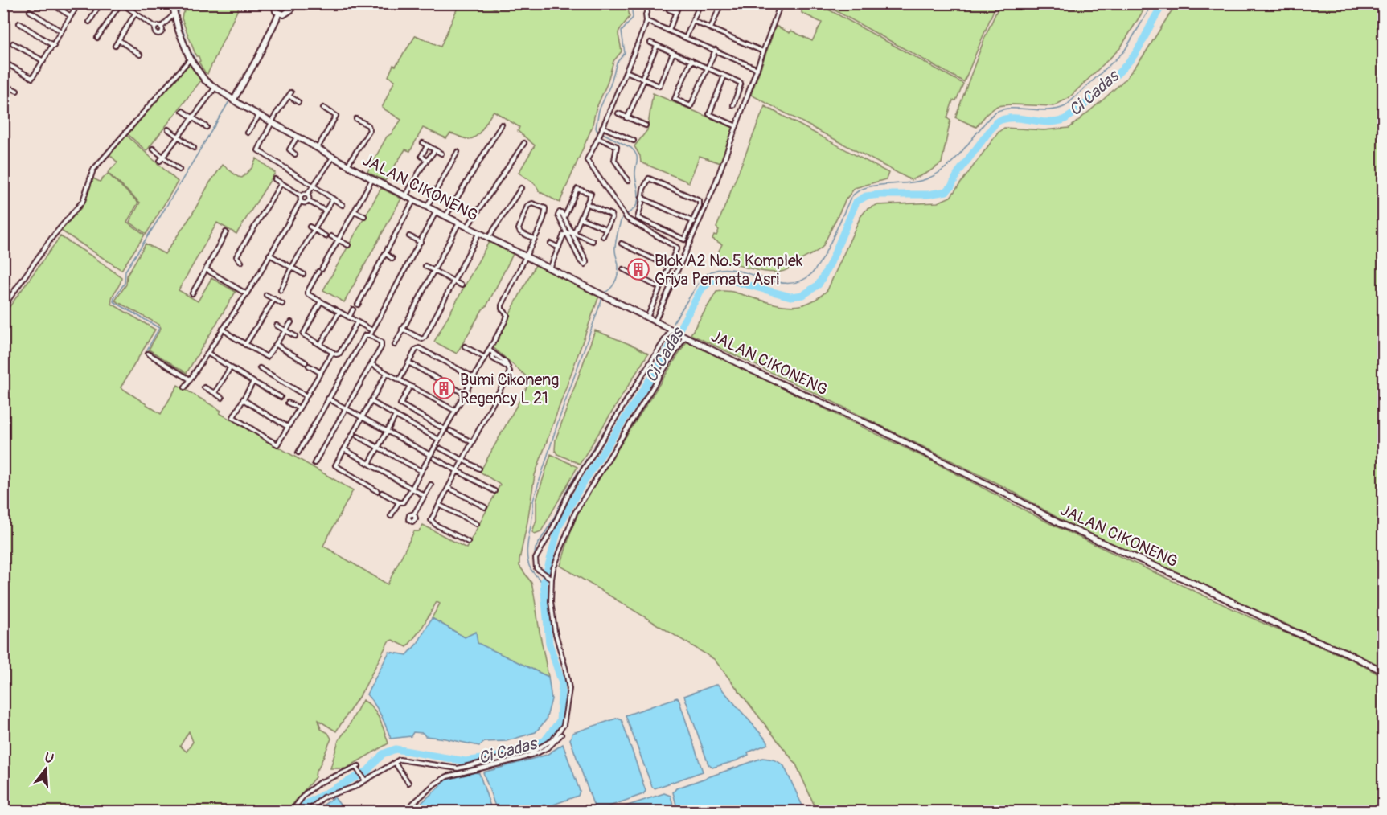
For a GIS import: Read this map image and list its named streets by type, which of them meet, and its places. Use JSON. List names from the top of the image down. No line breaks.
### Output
{"streets":{"street":["JALAN CIKONENG"]},"water":["Ci Cadas"],"places":{"building":["Blok A2 No.5 Komplek Griya Permata Asri","Bumi Cikoneng Regency L 21"]},"north":"top"}
